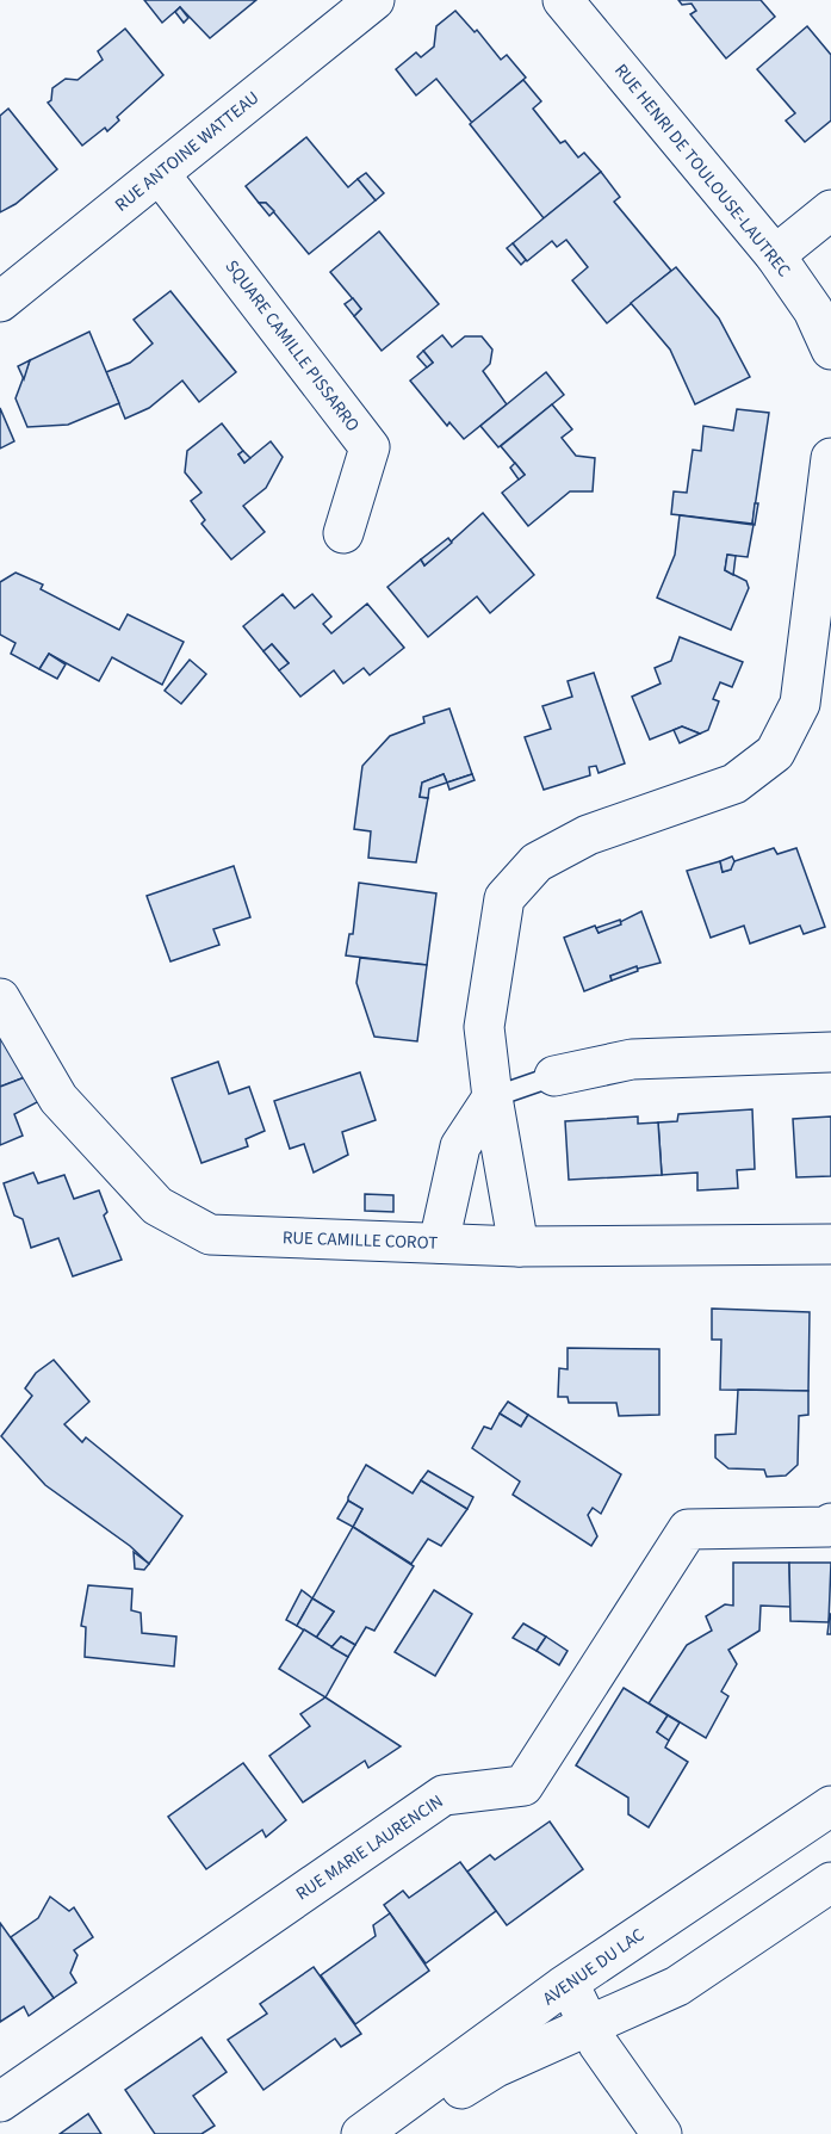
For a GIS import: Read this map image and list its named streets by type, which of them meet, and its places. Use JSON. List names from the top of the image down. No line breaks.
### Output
{"streets":{"street":["RUE ANTOINE WATTEAU","RUE HENRI DE TOULOUSE-LAUTREC","SQUARE CAMILLE PISSARRO","RUE CAMILLE COROT","RUE MARIE LAURENCIN","AVENUE DU LAC"]},"crossings":[["RUE ANTOINE WATTEAU","SQUARE CAMILLE PISSARRO"]]}
